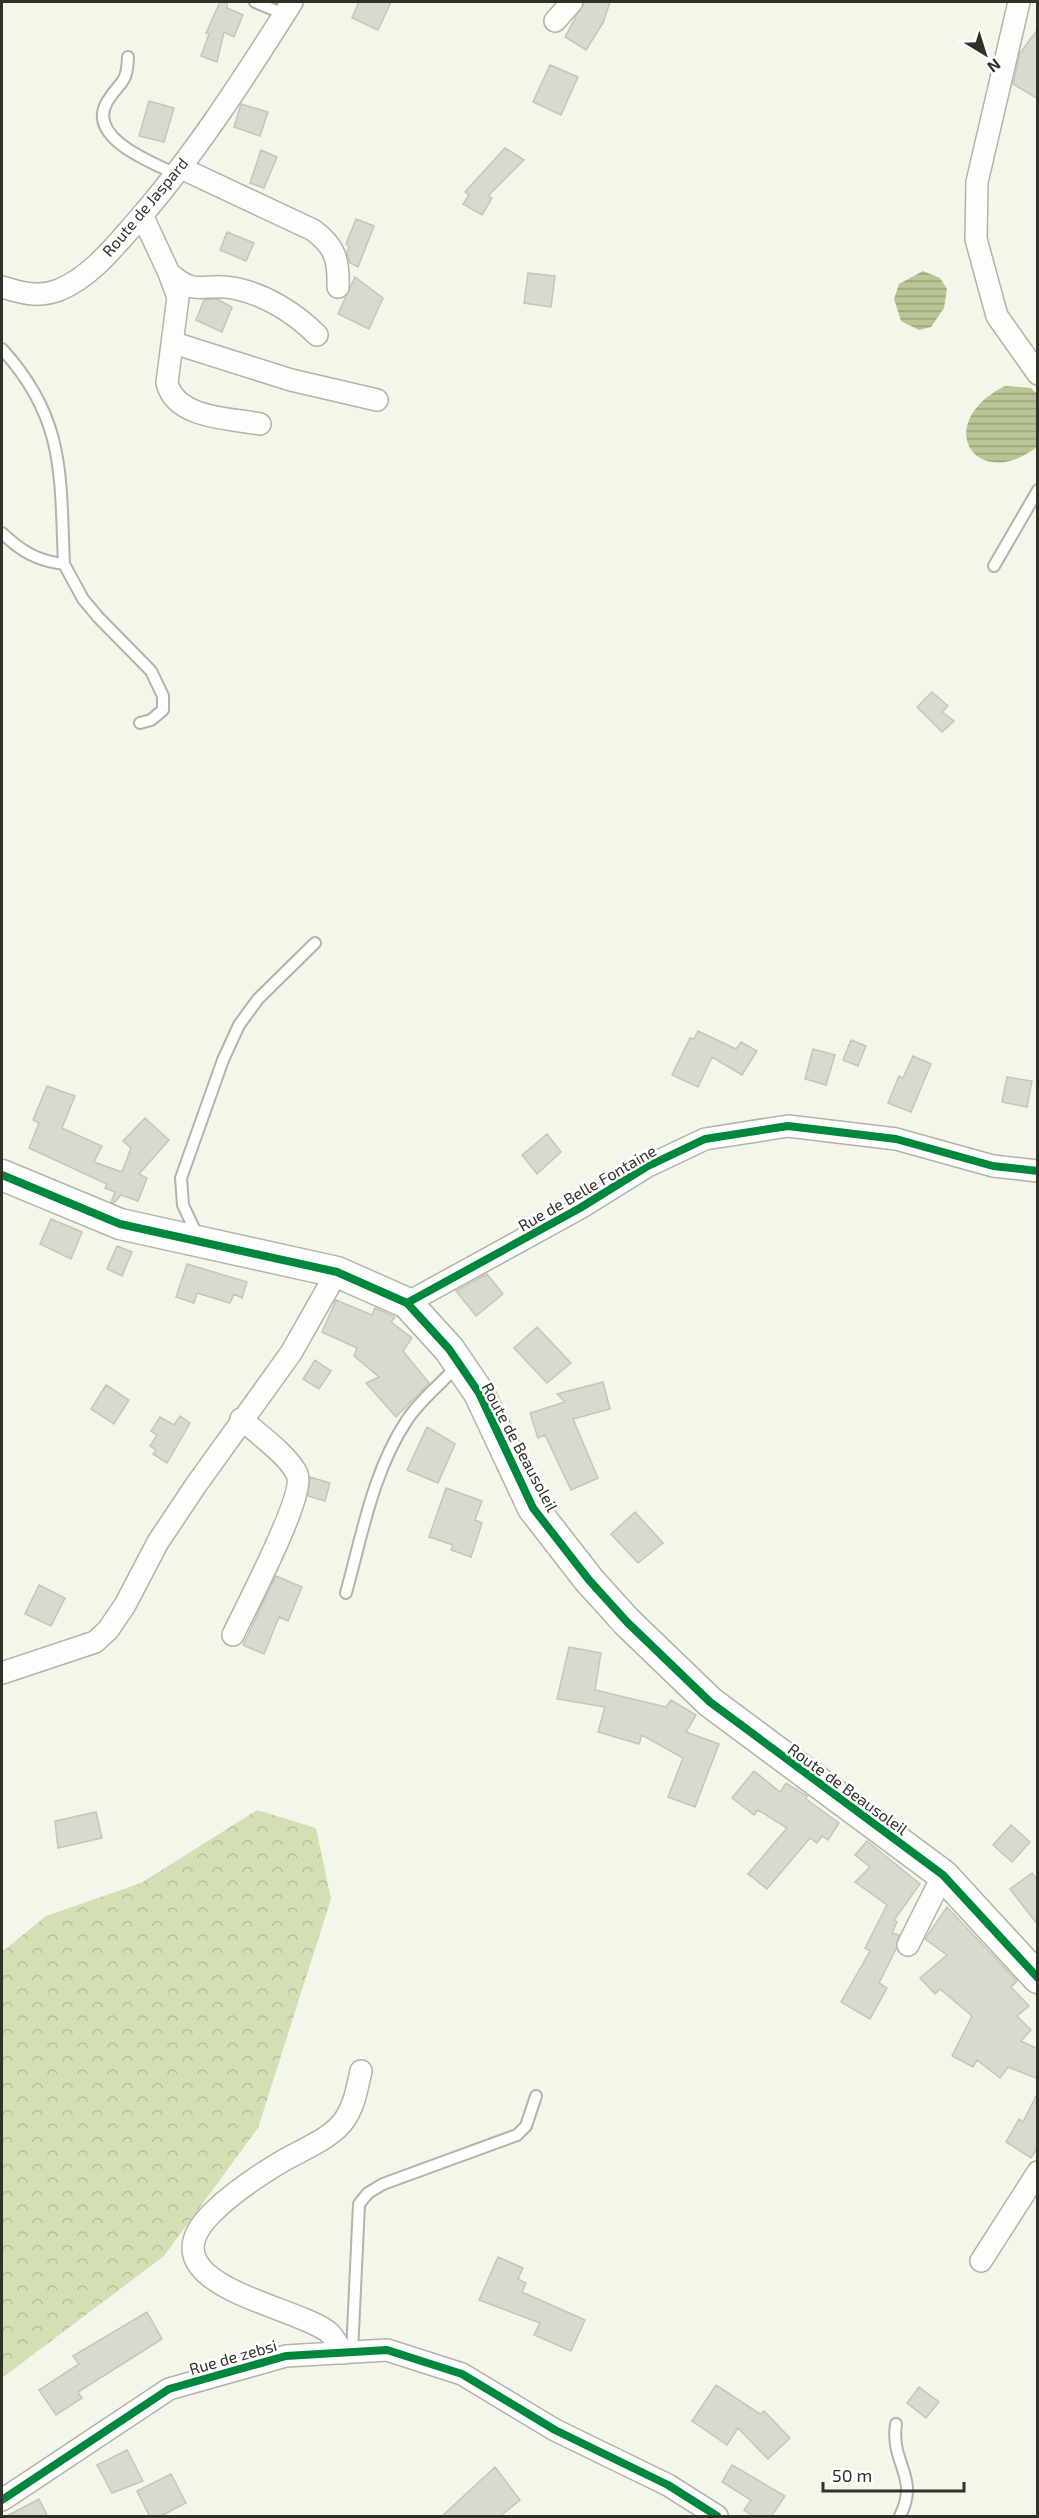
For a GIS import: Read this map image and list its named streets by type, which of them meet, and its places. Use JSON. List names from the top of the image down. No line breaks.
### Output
{"streets":{"street":["Route de Jaspard","Rue de Belle Fontaine","Route de Beausoleil","Rue de zebsi"]},"crossings":[["Rue de Belle Fontaine","Route de Beausoleil"]],"scale_bar":"50 m","north":"bottom right"}
